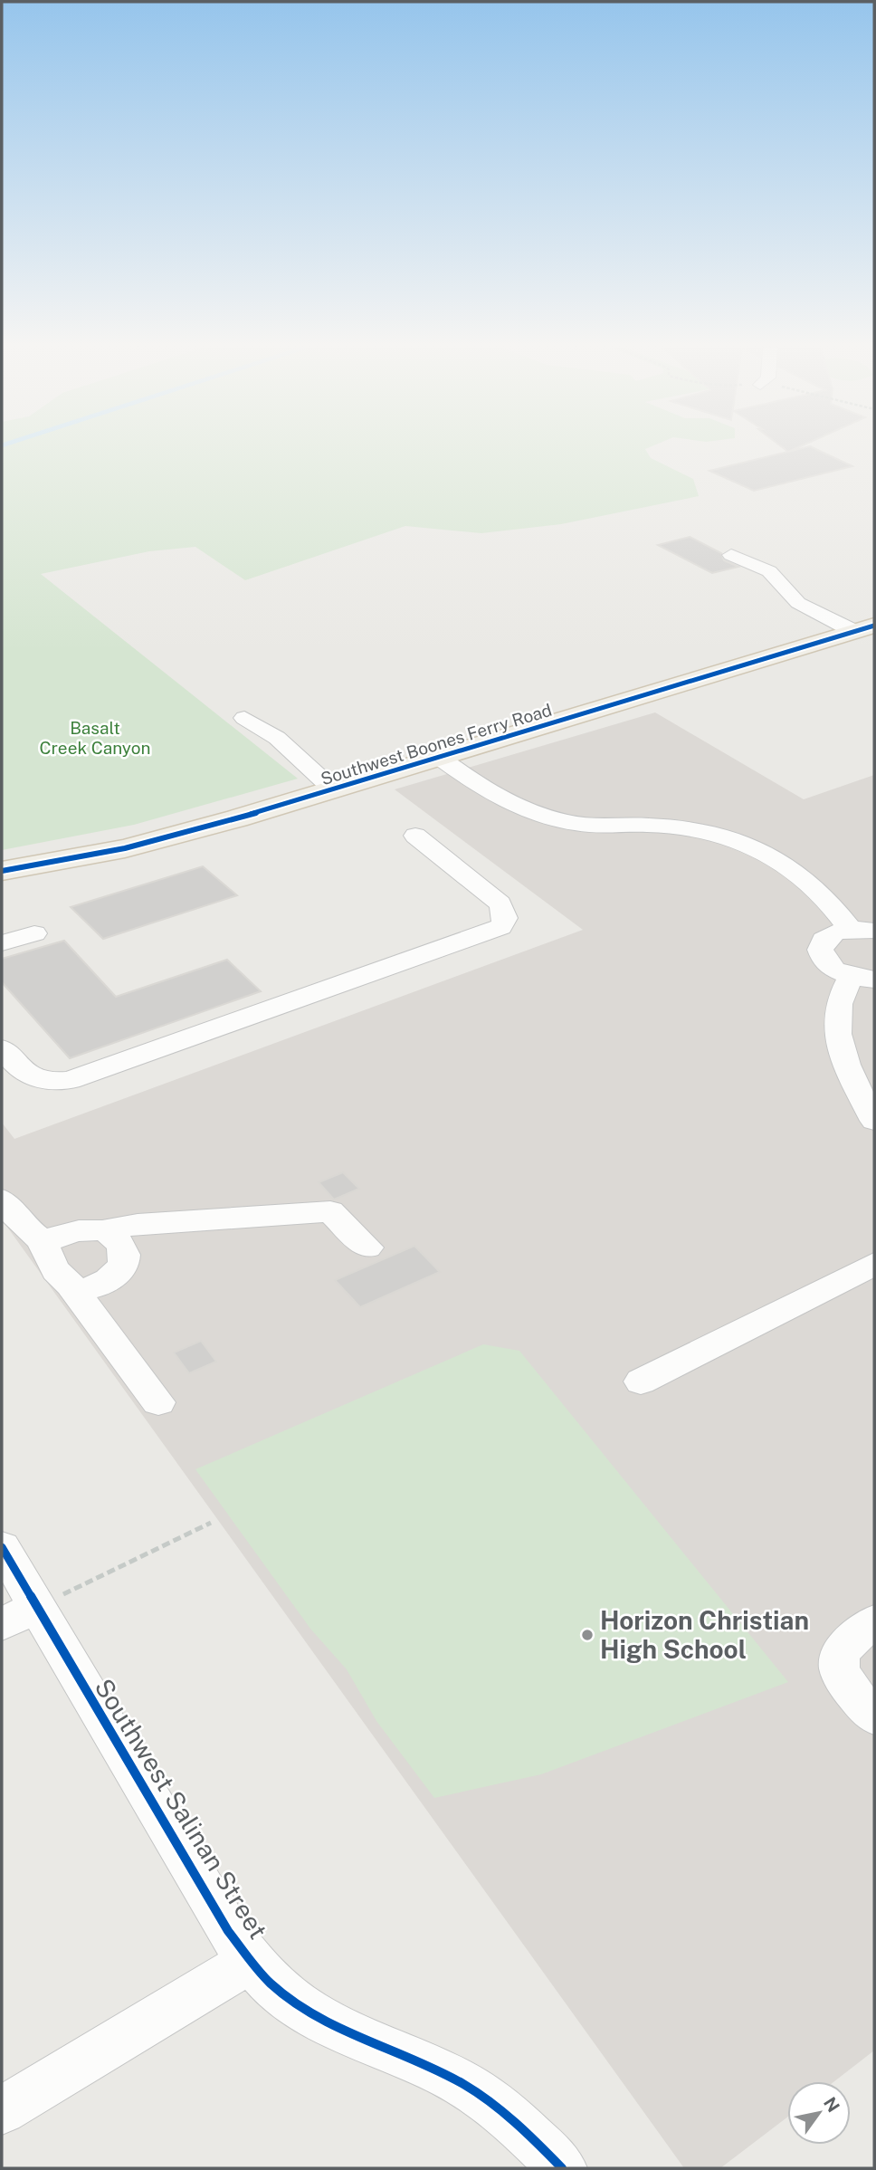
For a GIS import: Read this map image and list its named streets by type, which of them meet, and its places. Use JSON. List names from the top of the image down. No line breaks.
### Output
{"streets":{"main road":["Southwest Boones Ferry Road"],"street":["Southwest Salinan Street"]},"parks":["Basalt Creek Canyon"],"places":["Horizon Christian High School"],"north":"top right"}
